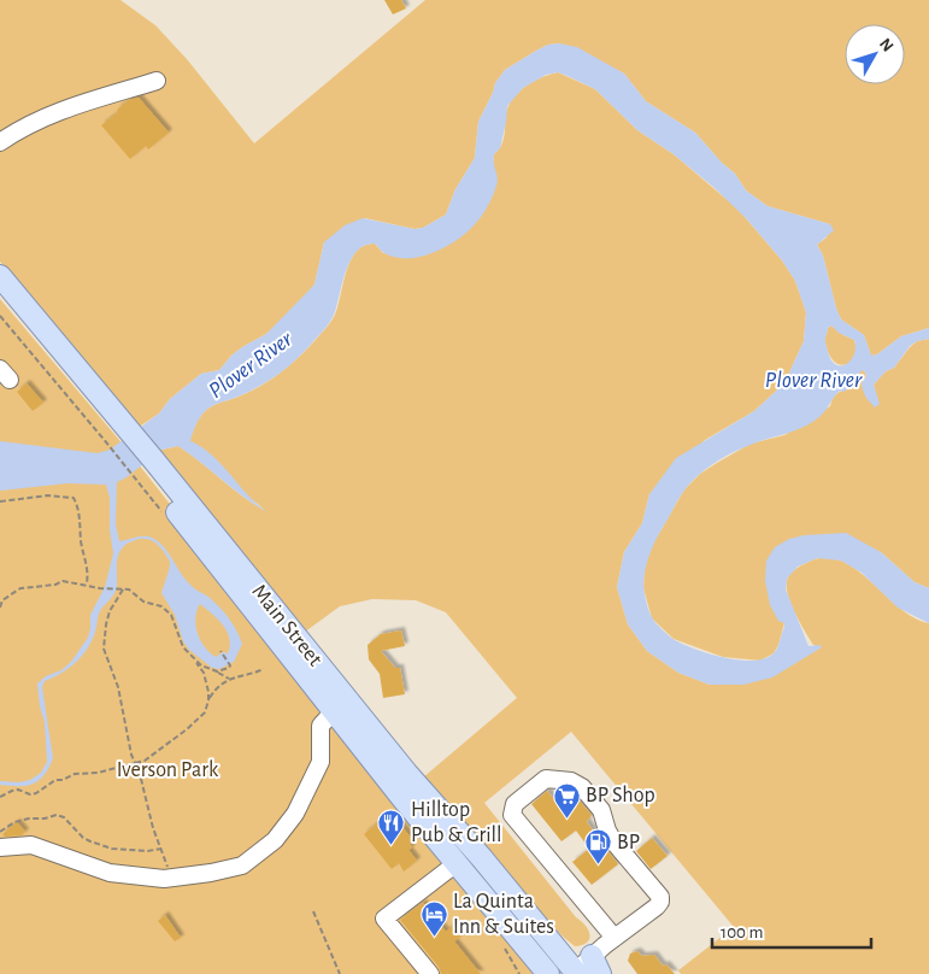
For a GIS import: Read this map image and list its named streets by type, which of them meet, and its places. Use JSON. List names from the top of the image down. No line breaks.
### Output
{"streets":{"main road":["Main Street"]},"water":["Plover River"],"parks":["Iverson Park"],"places":{"supermarket":["BP Shop"],"restaurant":["Hilltop Pub & Grill"],"fuel station":["BP"],"hotel":["La Quinta Inn & Suites"]},"scale_bar":"100 m","north":"top right"}
